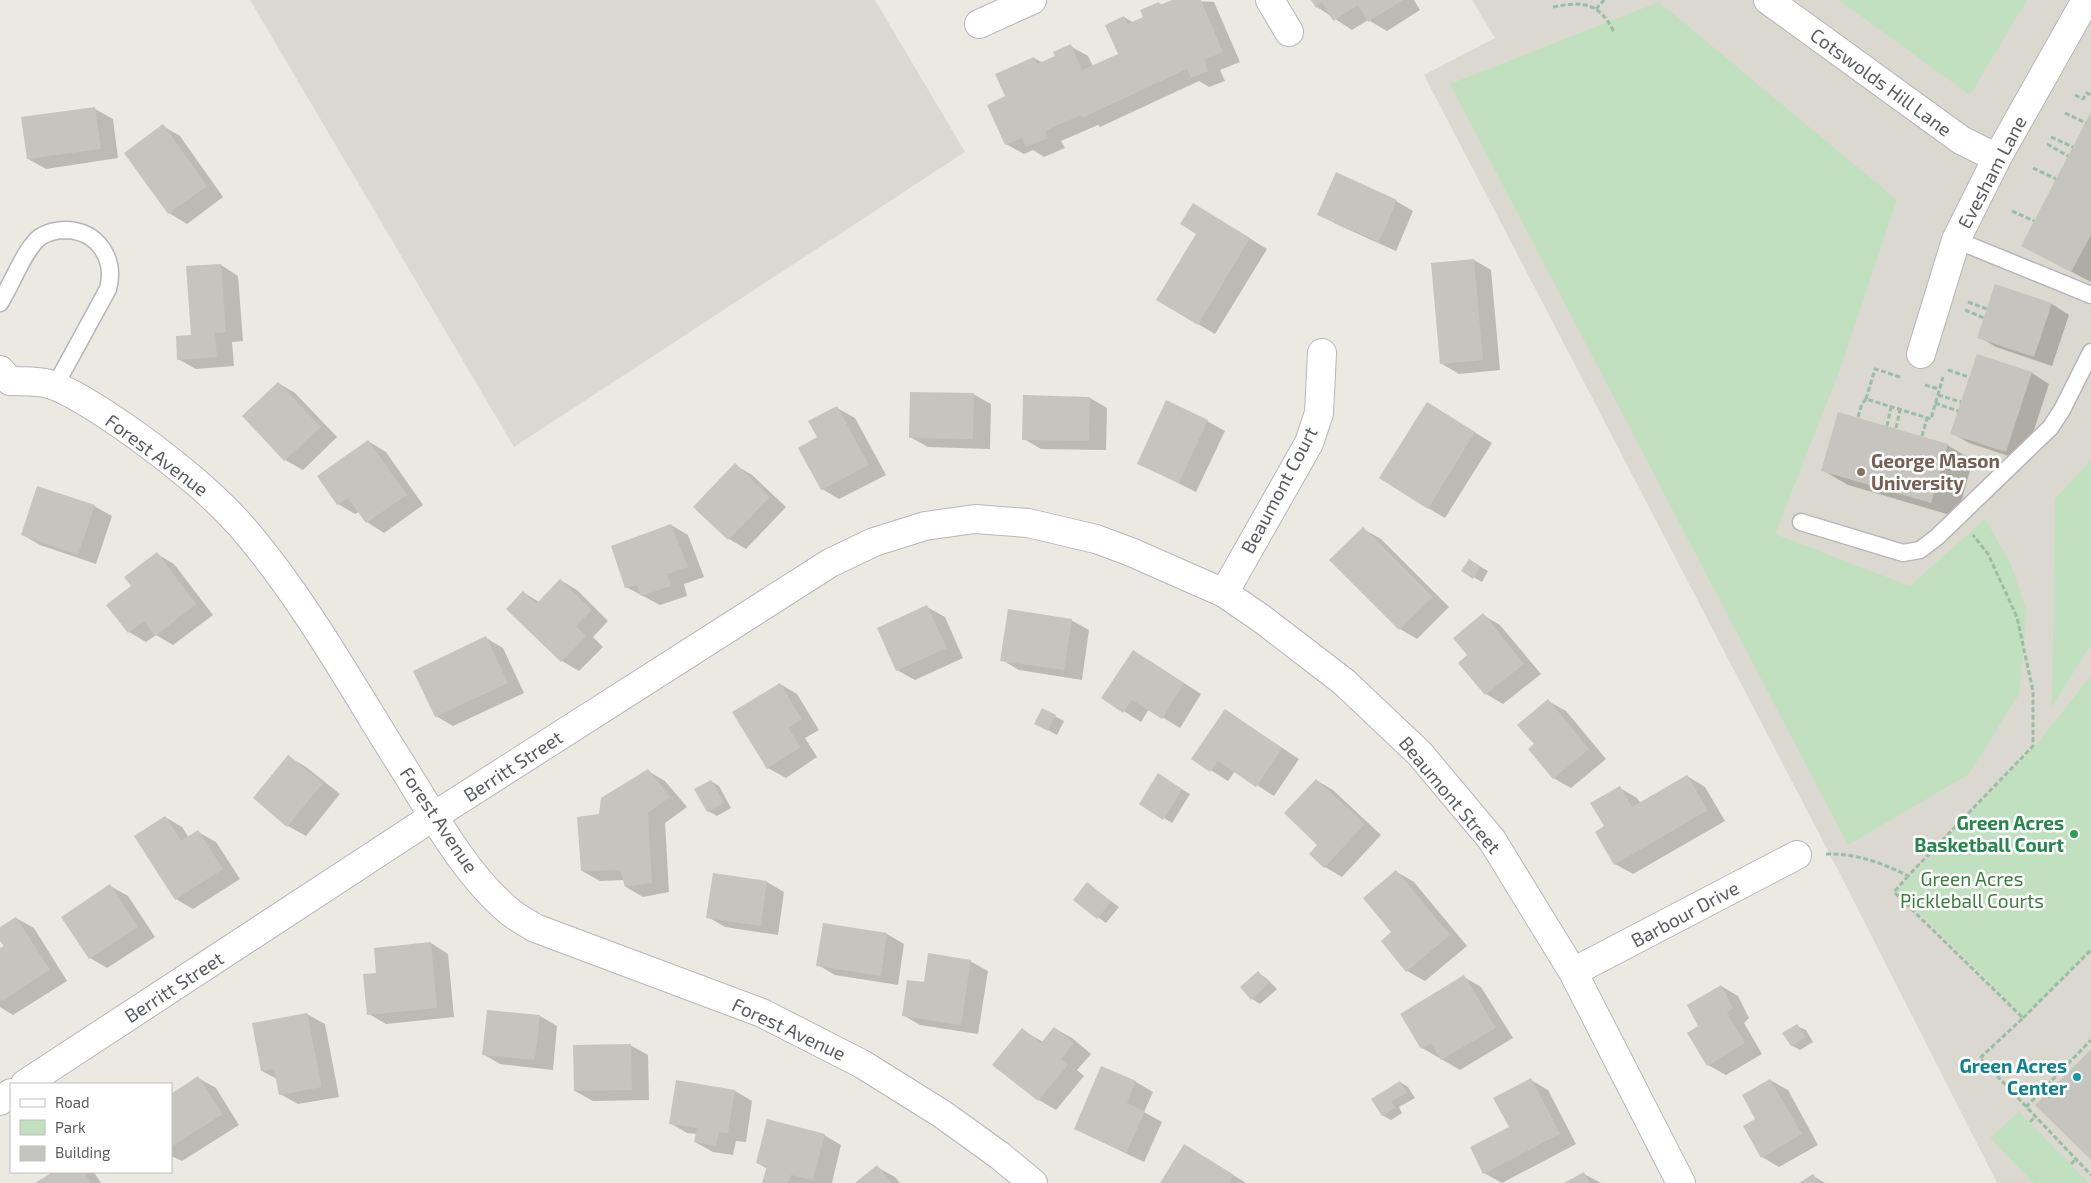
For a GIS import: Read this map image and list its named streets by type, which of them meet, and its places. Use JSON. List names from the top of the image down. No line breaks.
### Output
{"streets":{"street":["Cotswolds Hill Lane","Evesham Lane","Forest Avenue","Beaumont Court","Berritt Street","Beaumont Street","Barbour Drive"]},"crossings":[["Cotswolds Hill Lane","Evesham Lane"],["Forest Avenue","Berritt Street"],["Beaumont Court","Beaumont Street"],["Berritt Street","Beaumont Street"],["Beaumont Street","Barbour Drive"]],"parks":["Green Acres Pickleball Courts"],"places":["George Mason University","Green Acres Basketball Court","Green Acres Center"],"legend":["Road","Park","Building"]}
